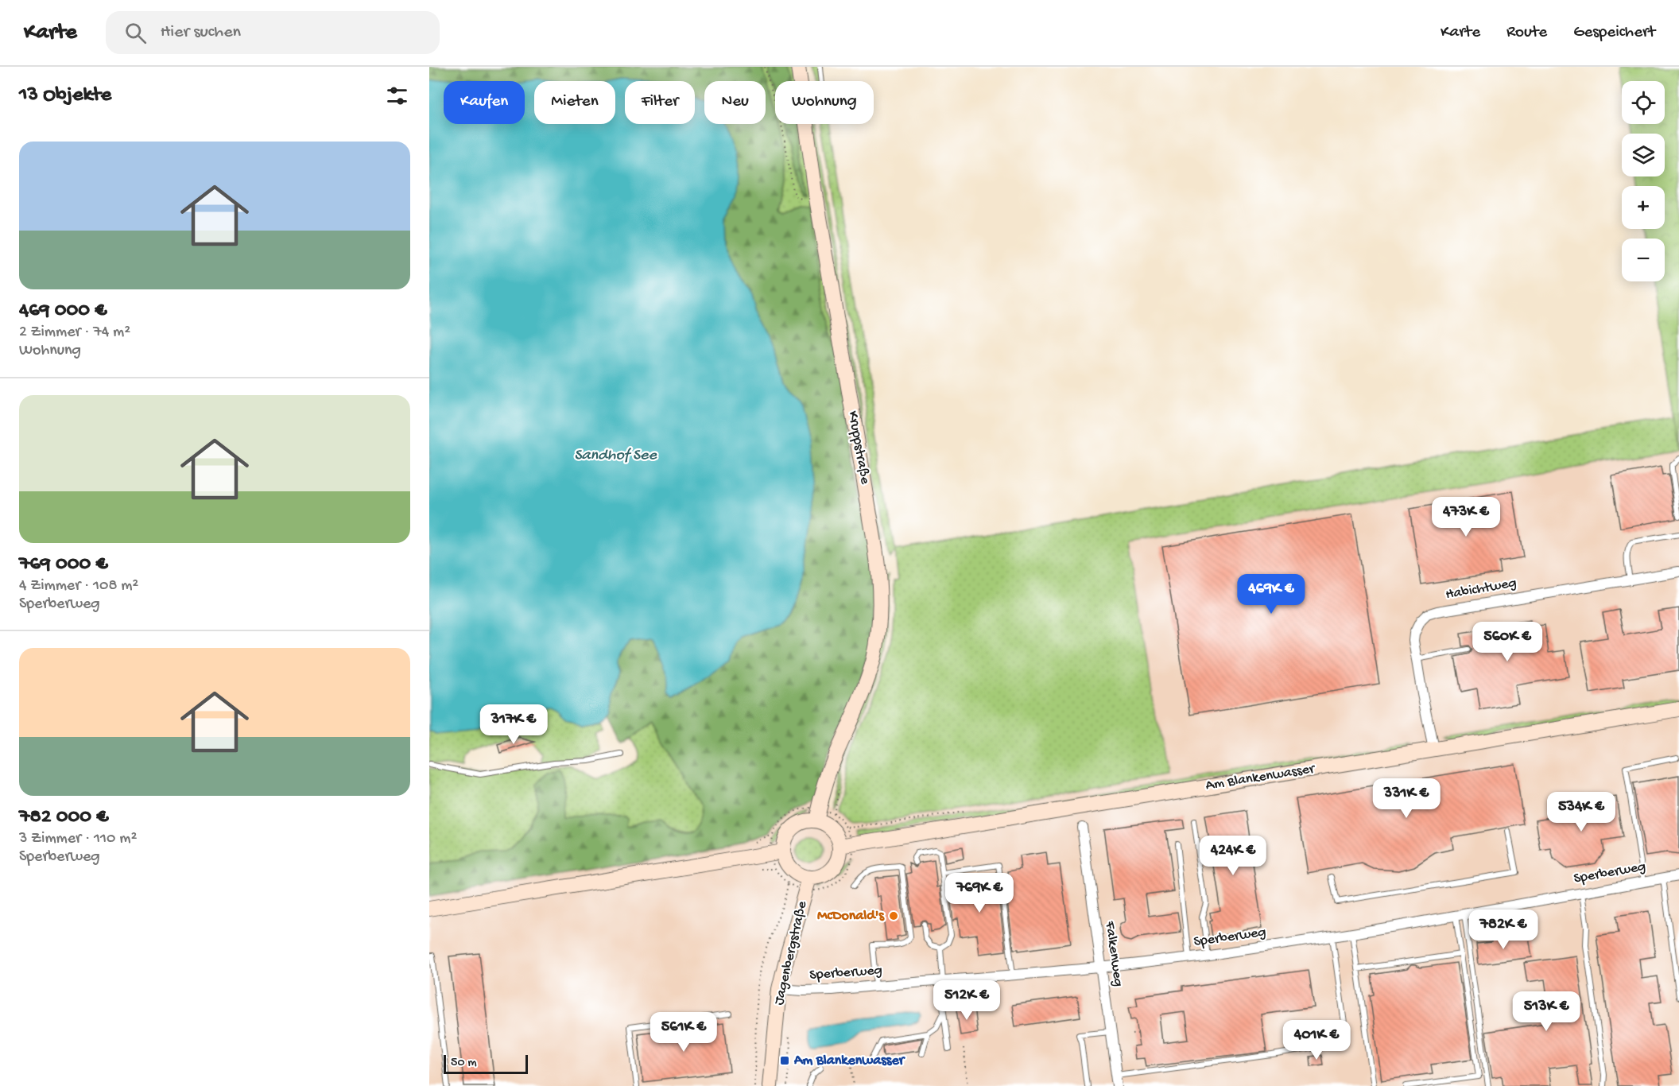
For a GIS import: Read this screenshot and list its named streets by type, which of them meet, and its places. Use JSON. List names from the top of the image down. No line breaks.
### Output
{"streets":{"street":["Kruppstraße","Habichtweg","Am Blankenwasser","Sperberweg","Jagenbergstraße","Falkenweg"]},"crossings":[["Habichtweg","Am Blankenwasser"],["Sperberweg","Jagenbergstraße"],["Sperberweg","Falkenweg"]],"water":["Sandhof See"],"places":{"other":["McDonald's"],"transit":["Am Blankenwasser"]},"scale_bar":"50 m","page":{"header":"Karte","search":"Hier suchen","nav":["Karte","Route","Gespeichert"],"heading":"13 Objekte","map_buttons":["+","−"],"chip":["Kaufen","Mieten","Filter","Neu","Wohnung"],"list":[{"name":"469 000 €","note":"2 Zimmer · 74 m² · Wohnung"},{"name":"769 000 €","note":"4 Zimmer · 108 m² · Sperberweg"},{"name":"782 000 €","note":"3 Zimmer · 110 m² · Sperberweg"}],"price":["473K €","469K €","560K €","317K €","331K €","534K €","424K €","769K €","782K €","512K €","513K €","561K €","401K €"],"scale":"50 m"}}
